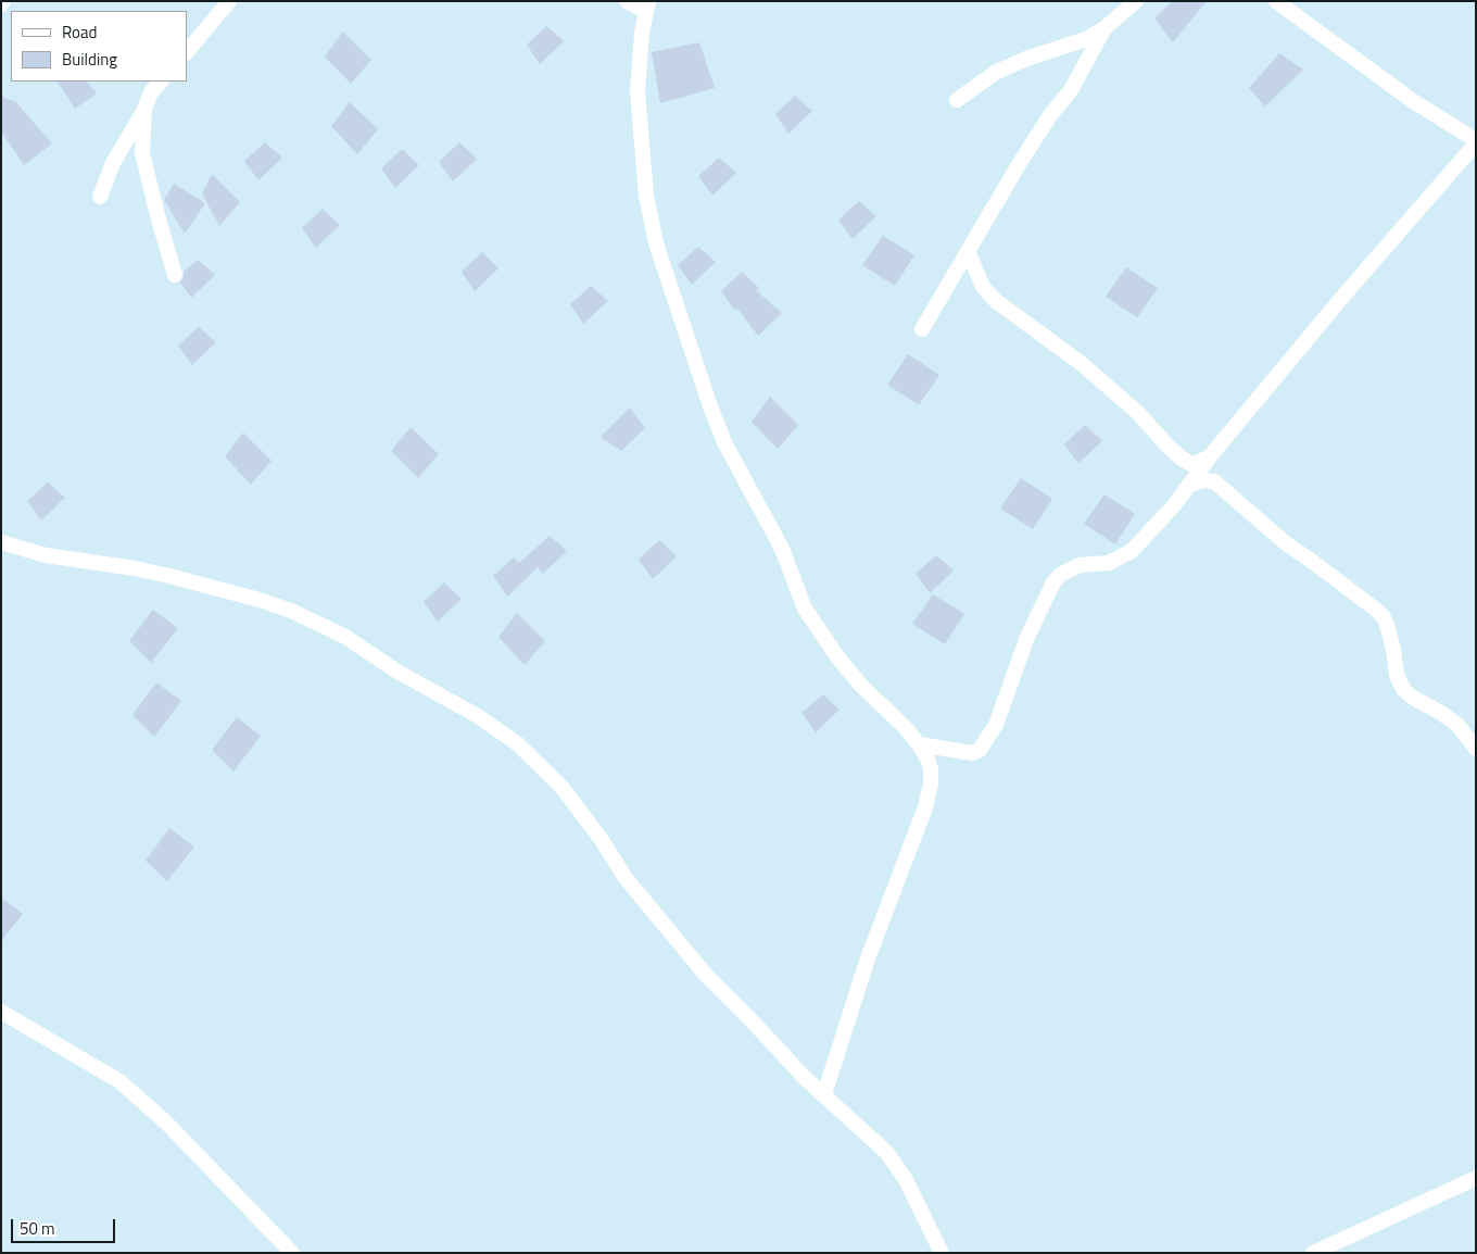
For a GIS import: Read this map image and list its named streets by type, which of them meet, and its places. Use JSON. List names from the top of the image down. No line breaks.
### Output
{"legend":["Road","Building"],"scale_bar":"50 m"}
